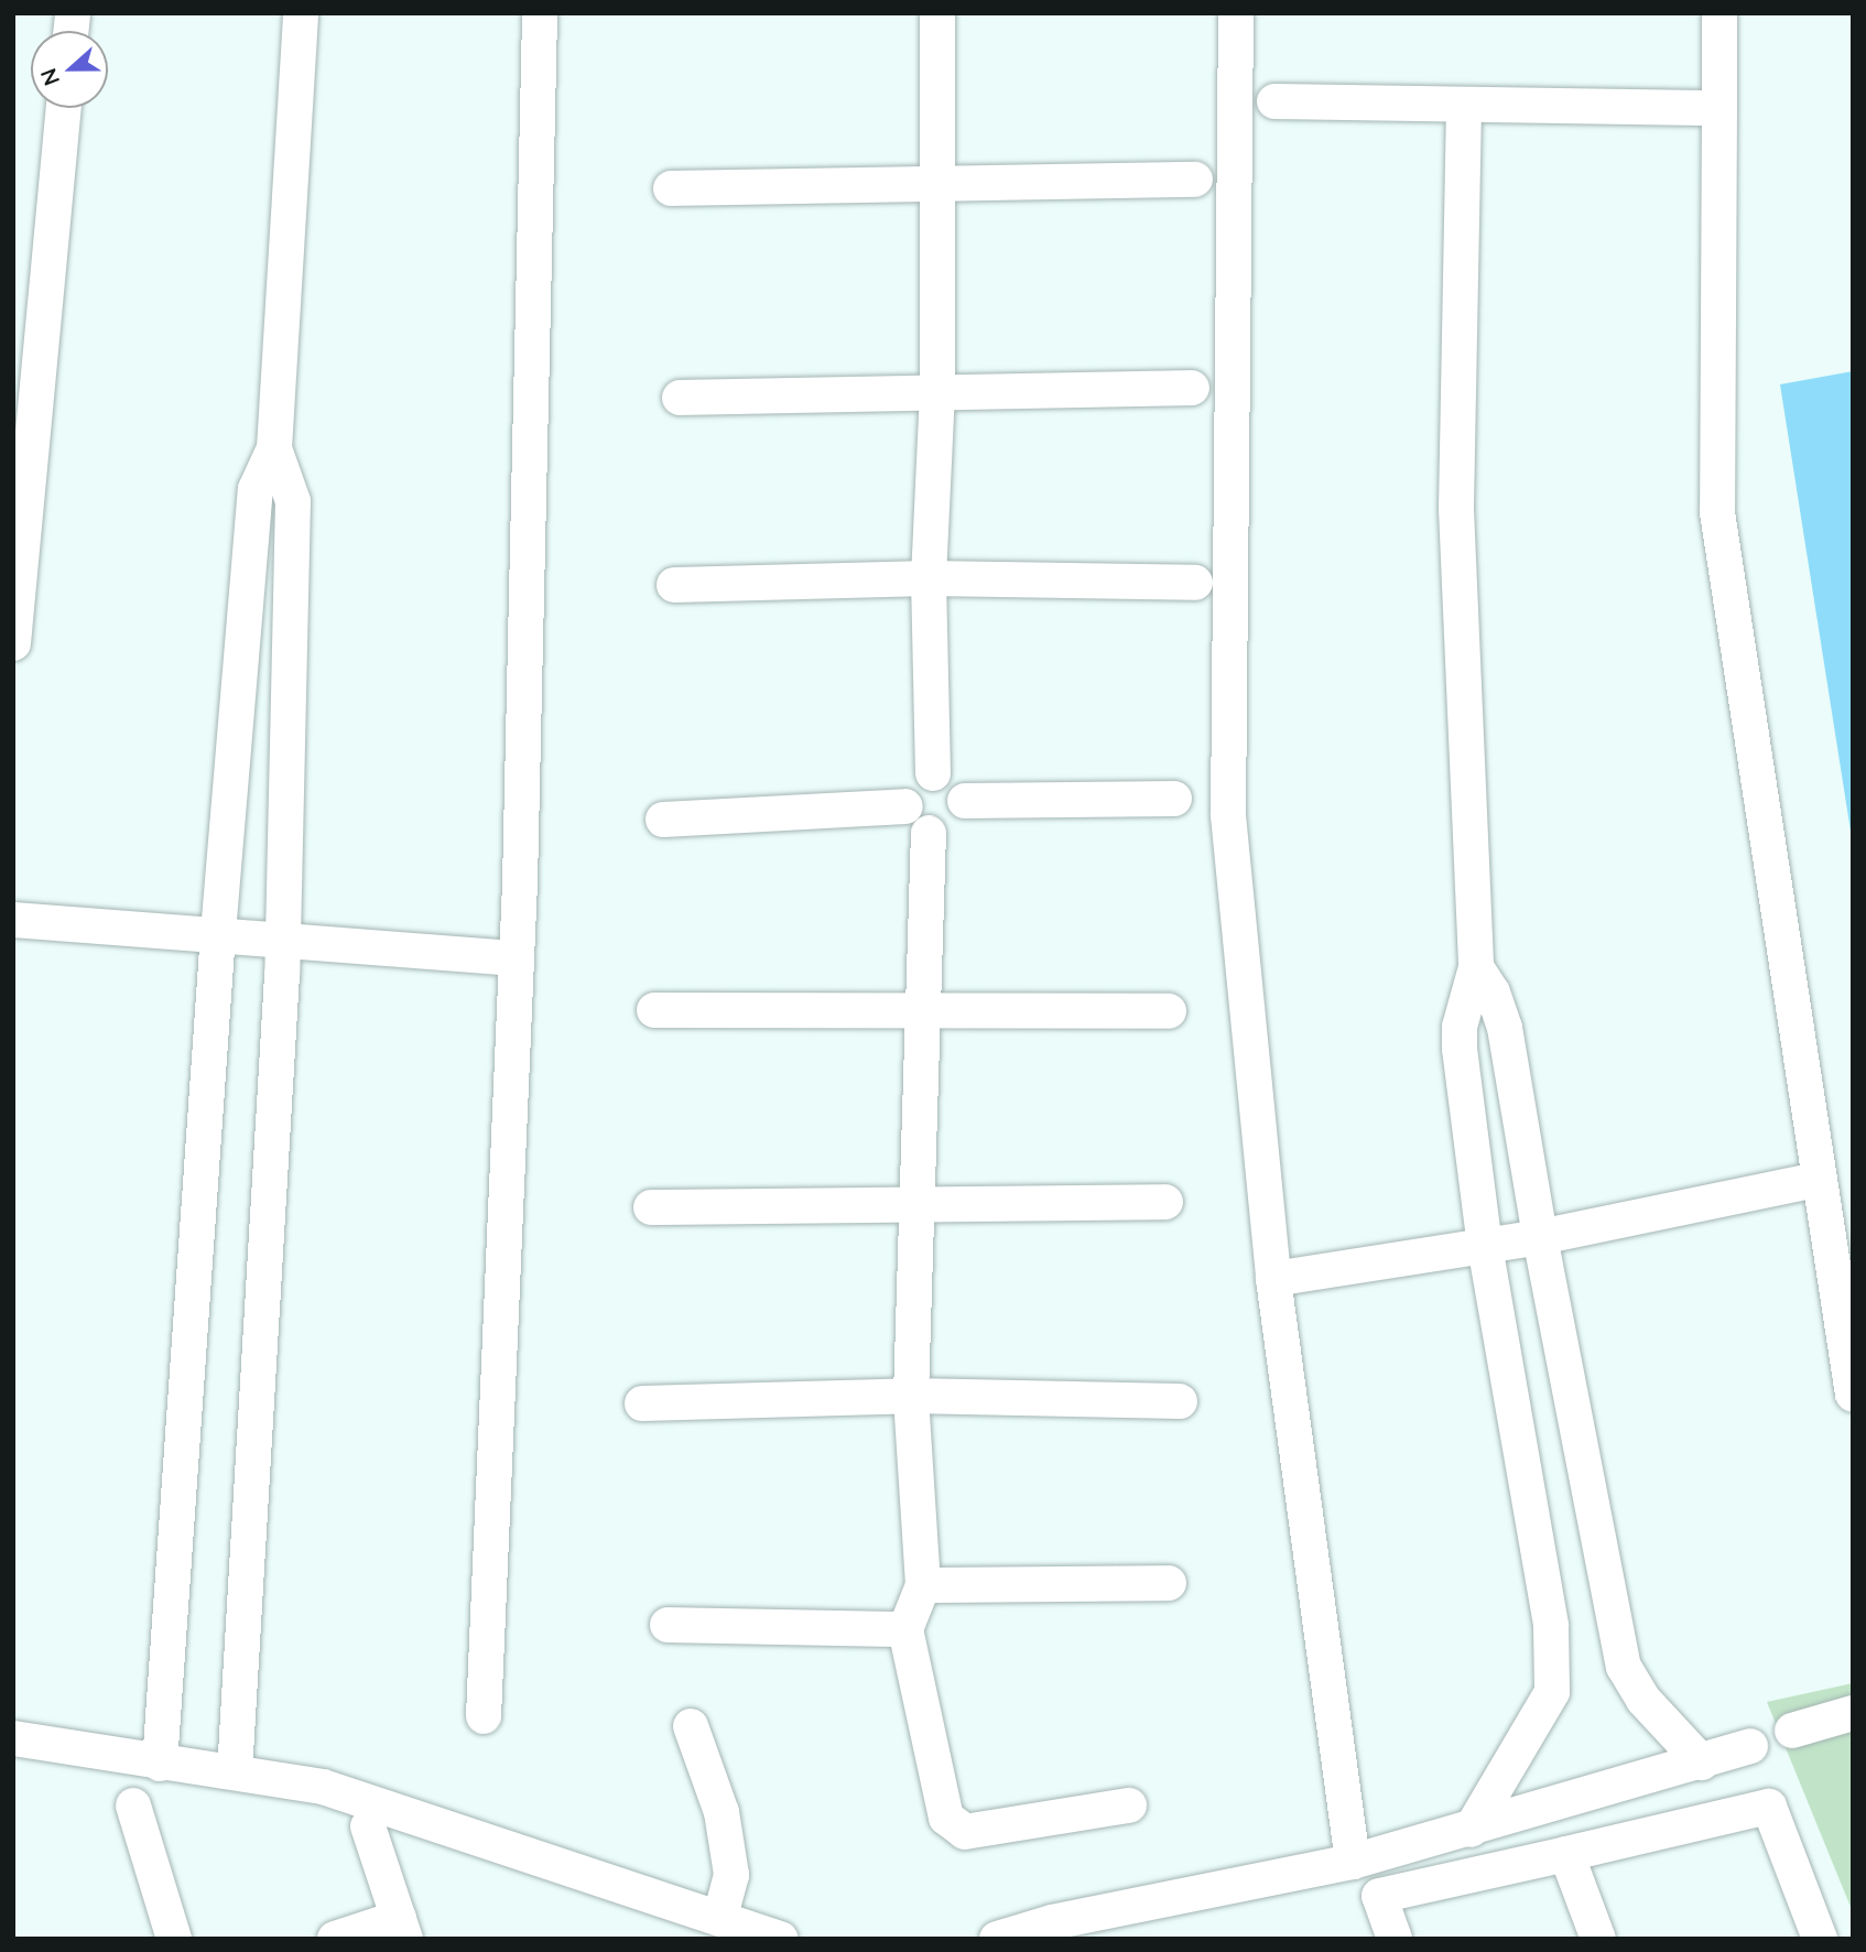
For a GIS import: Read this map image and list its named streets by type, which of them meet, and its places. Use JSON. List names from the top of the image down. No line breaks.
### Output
{"north":"left"}
